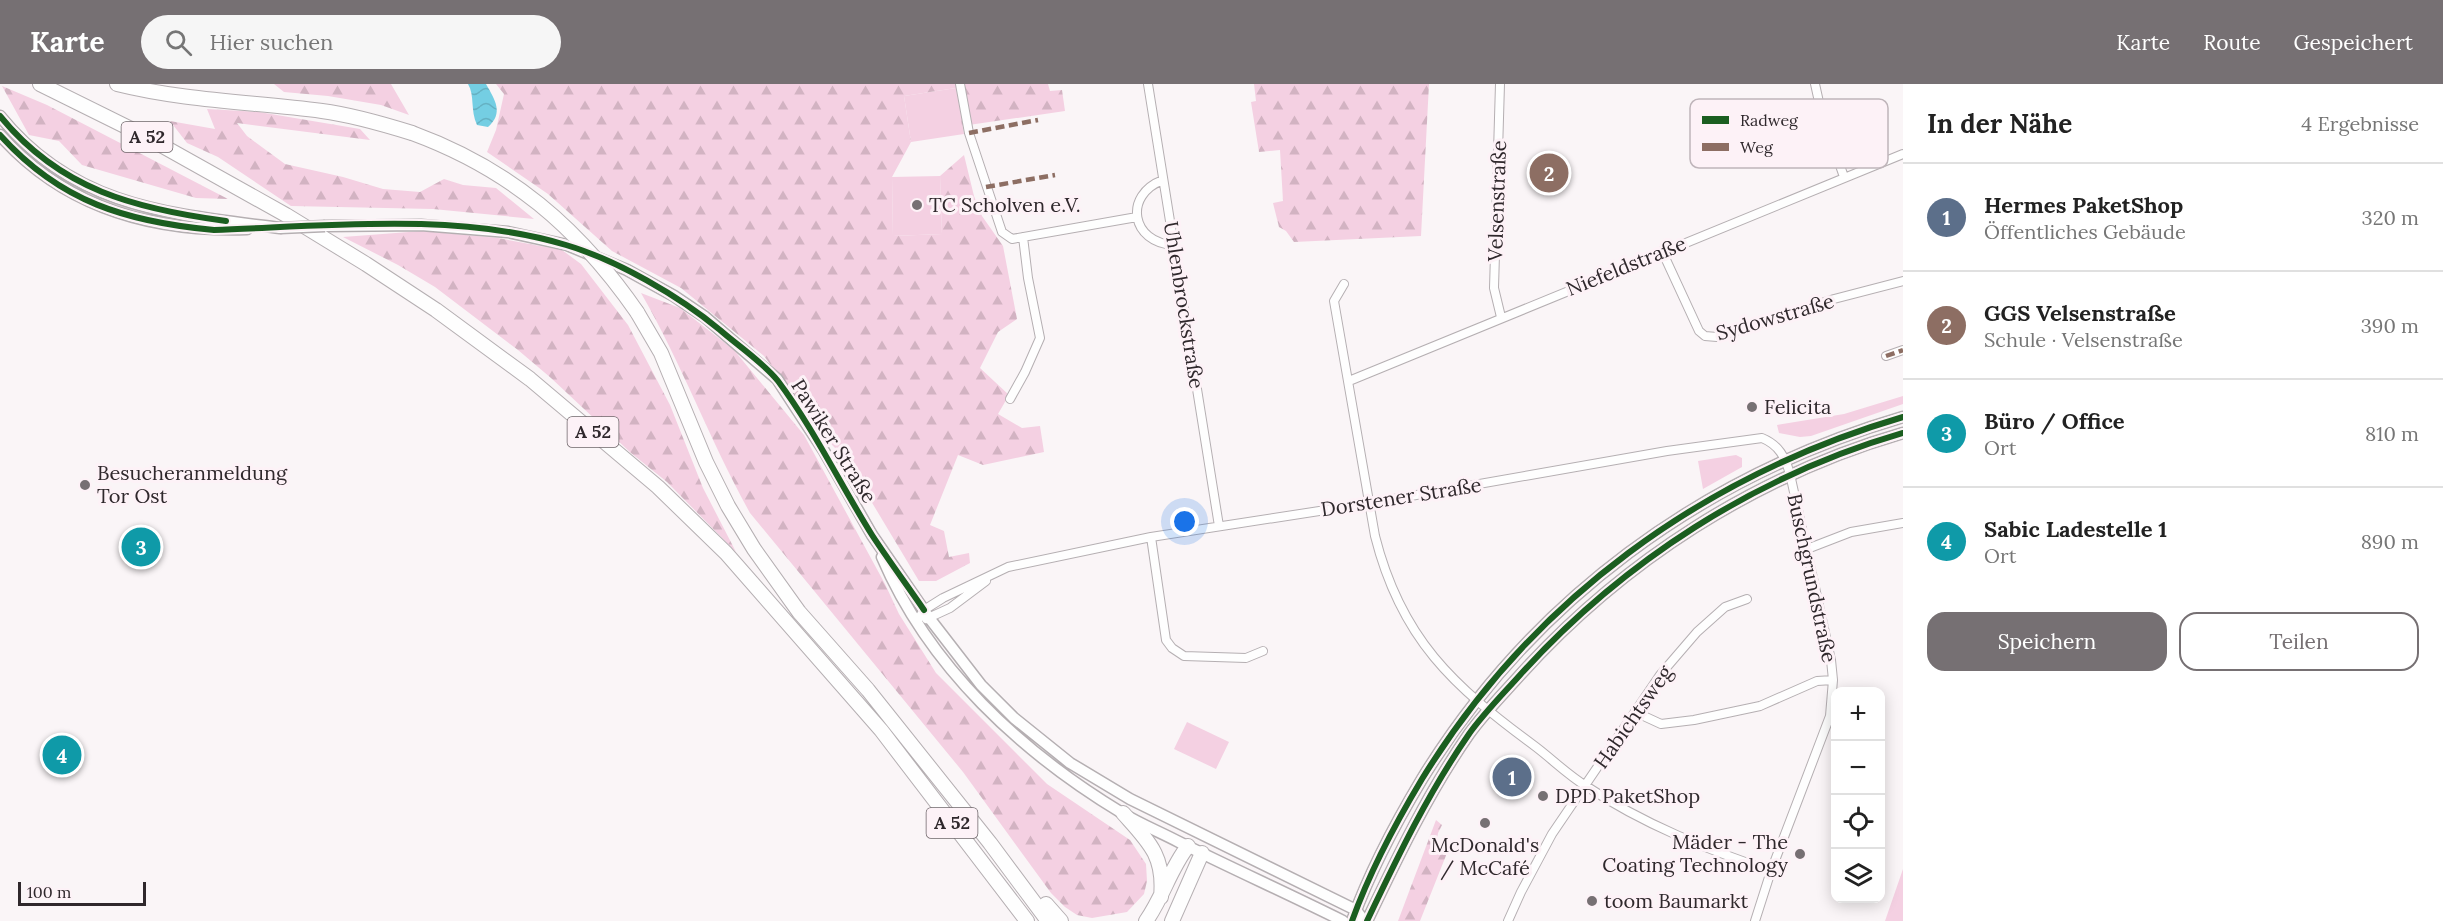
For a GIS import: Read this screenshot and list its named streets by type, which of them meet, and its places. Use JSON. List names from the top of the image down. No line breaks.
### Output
{"streets":{"highway":["A 52"],"street":["Velsenstraße","Niefeldstraße","Uhlenbrockstraße","Sydowstraße","Pawiker Straße","Dorstener Straße","Buschgrundstraße","Habichtsweg"]},"crossings":[["Velsenstraße","Niefeldstraße"],["Niefeldstraße","Sydowstraße"],["Uhlenbrockstraße","Dorstener Straße"],["Pawiker Straße","Dorstener Straße"]],"places":["TC Scholven e.V.","Felicita","Besucheranmeldung Tor Ost","DPD PaketShop","McDonald's / McCafé","Mäder - The Coating Technology","toom Baumarkt"],"legend":["Radweg","Weg"],"scale_bar":"100 m","page":{"header":"Karte","search":"Hier suchen","nav":["Karte","Route","Gespeichert"],"heading":["In der Nähe","4 Ergebnisse"],"pins":["2","3","4","1"],"list":[{"mark":"1","name":"Hermes PaketShop","note":"Öffentliches Gebäude","value":"320 m"},{"mark":"2","name":"GGS Velsenstraße","note":"Schule · Velsenstraße","value":"390 m"},{"mark":"3","name":"Büro / Office","note":"Ort","value":"810 m"},{"mark":"4","name":"Sabic Ladestelle 1","note":"Ort","value":"890 m"}],"buttons":["Speichern","Teilen"],"map_buttons":["+","−"],"scale":"100 m"}}
